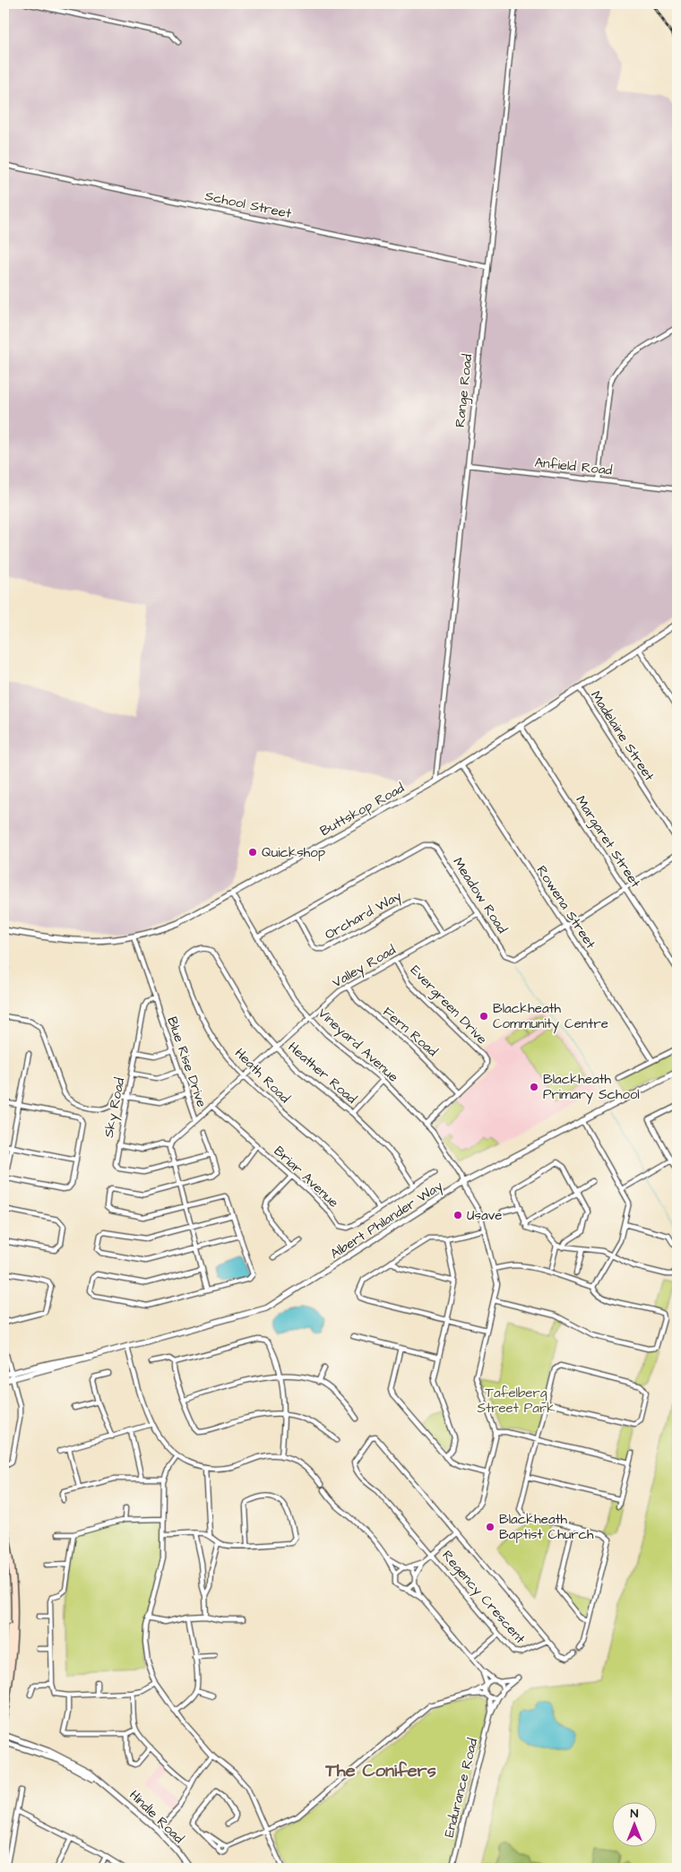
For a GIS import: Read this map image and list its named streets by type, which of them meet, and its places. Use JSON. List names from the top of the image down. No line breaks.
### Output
{"streets":{"street":["School Street","Range Road","Anfield Road","Madelaine Street","Buttskop Road","Margaret Street","Meadow Road","Rowena Street","Orchard Way","Valley Road","Evergreen Drive","Fern Road","Vineyard Avenue","Blue Rise Drive","Heather Road","Heath Road","Sky Road","Briar Avenue","Albert Philander Way","Regency Crescent","Endurance Road","Hindle Road"]},"crossings":[["School Street","Range Road"],["Range Road","Anfield Road"],["Range Road","Buttskop Road"],["Madelaine Street","Buttskop Road"],["Buttskop Road","Margaret Street"],["Buttskop Road","Rowena Street"],["Buttskop Road","Vineyard Avenue"],["Buttskop Road","Blue Rise Drive"],["Margaret Street","Meadow Road"],["Meadow Road","Rowena Street"],["Meadow Road","Orchard Way"],["Meadow Road","Valley Road"],["Meadow Road","Vineyard Avenue"],["Orchard Way","Valley Road"],["Valley Road","Evergreen Drive"],["Valley Road","Fern Road"],["Valley Road","Vineyard Avenue"],["Valley Road","Blue Rise Drive"],["Valley Road","Heather Road"],["Valley Road","Heath Road"],["Valley Road","Briar Avenue"],["Evergreen Drive","Fern Road"],["Vineyard Avenue","Albert Philander Way"],["Blue Rise Drive","Sky Road"],["Heather Road","Heath Road"],["Heather Road","Briar Avenue"],["Heath Road","Briar Avenue"]],"districts":["The Conifers"],"parks":["Tafelberg Street Park"],"places":["Quickshop","Blackheath Community Centre","Blackheath Primary School","Usave","Blackheath Baptist Church"],"north":"top"}
